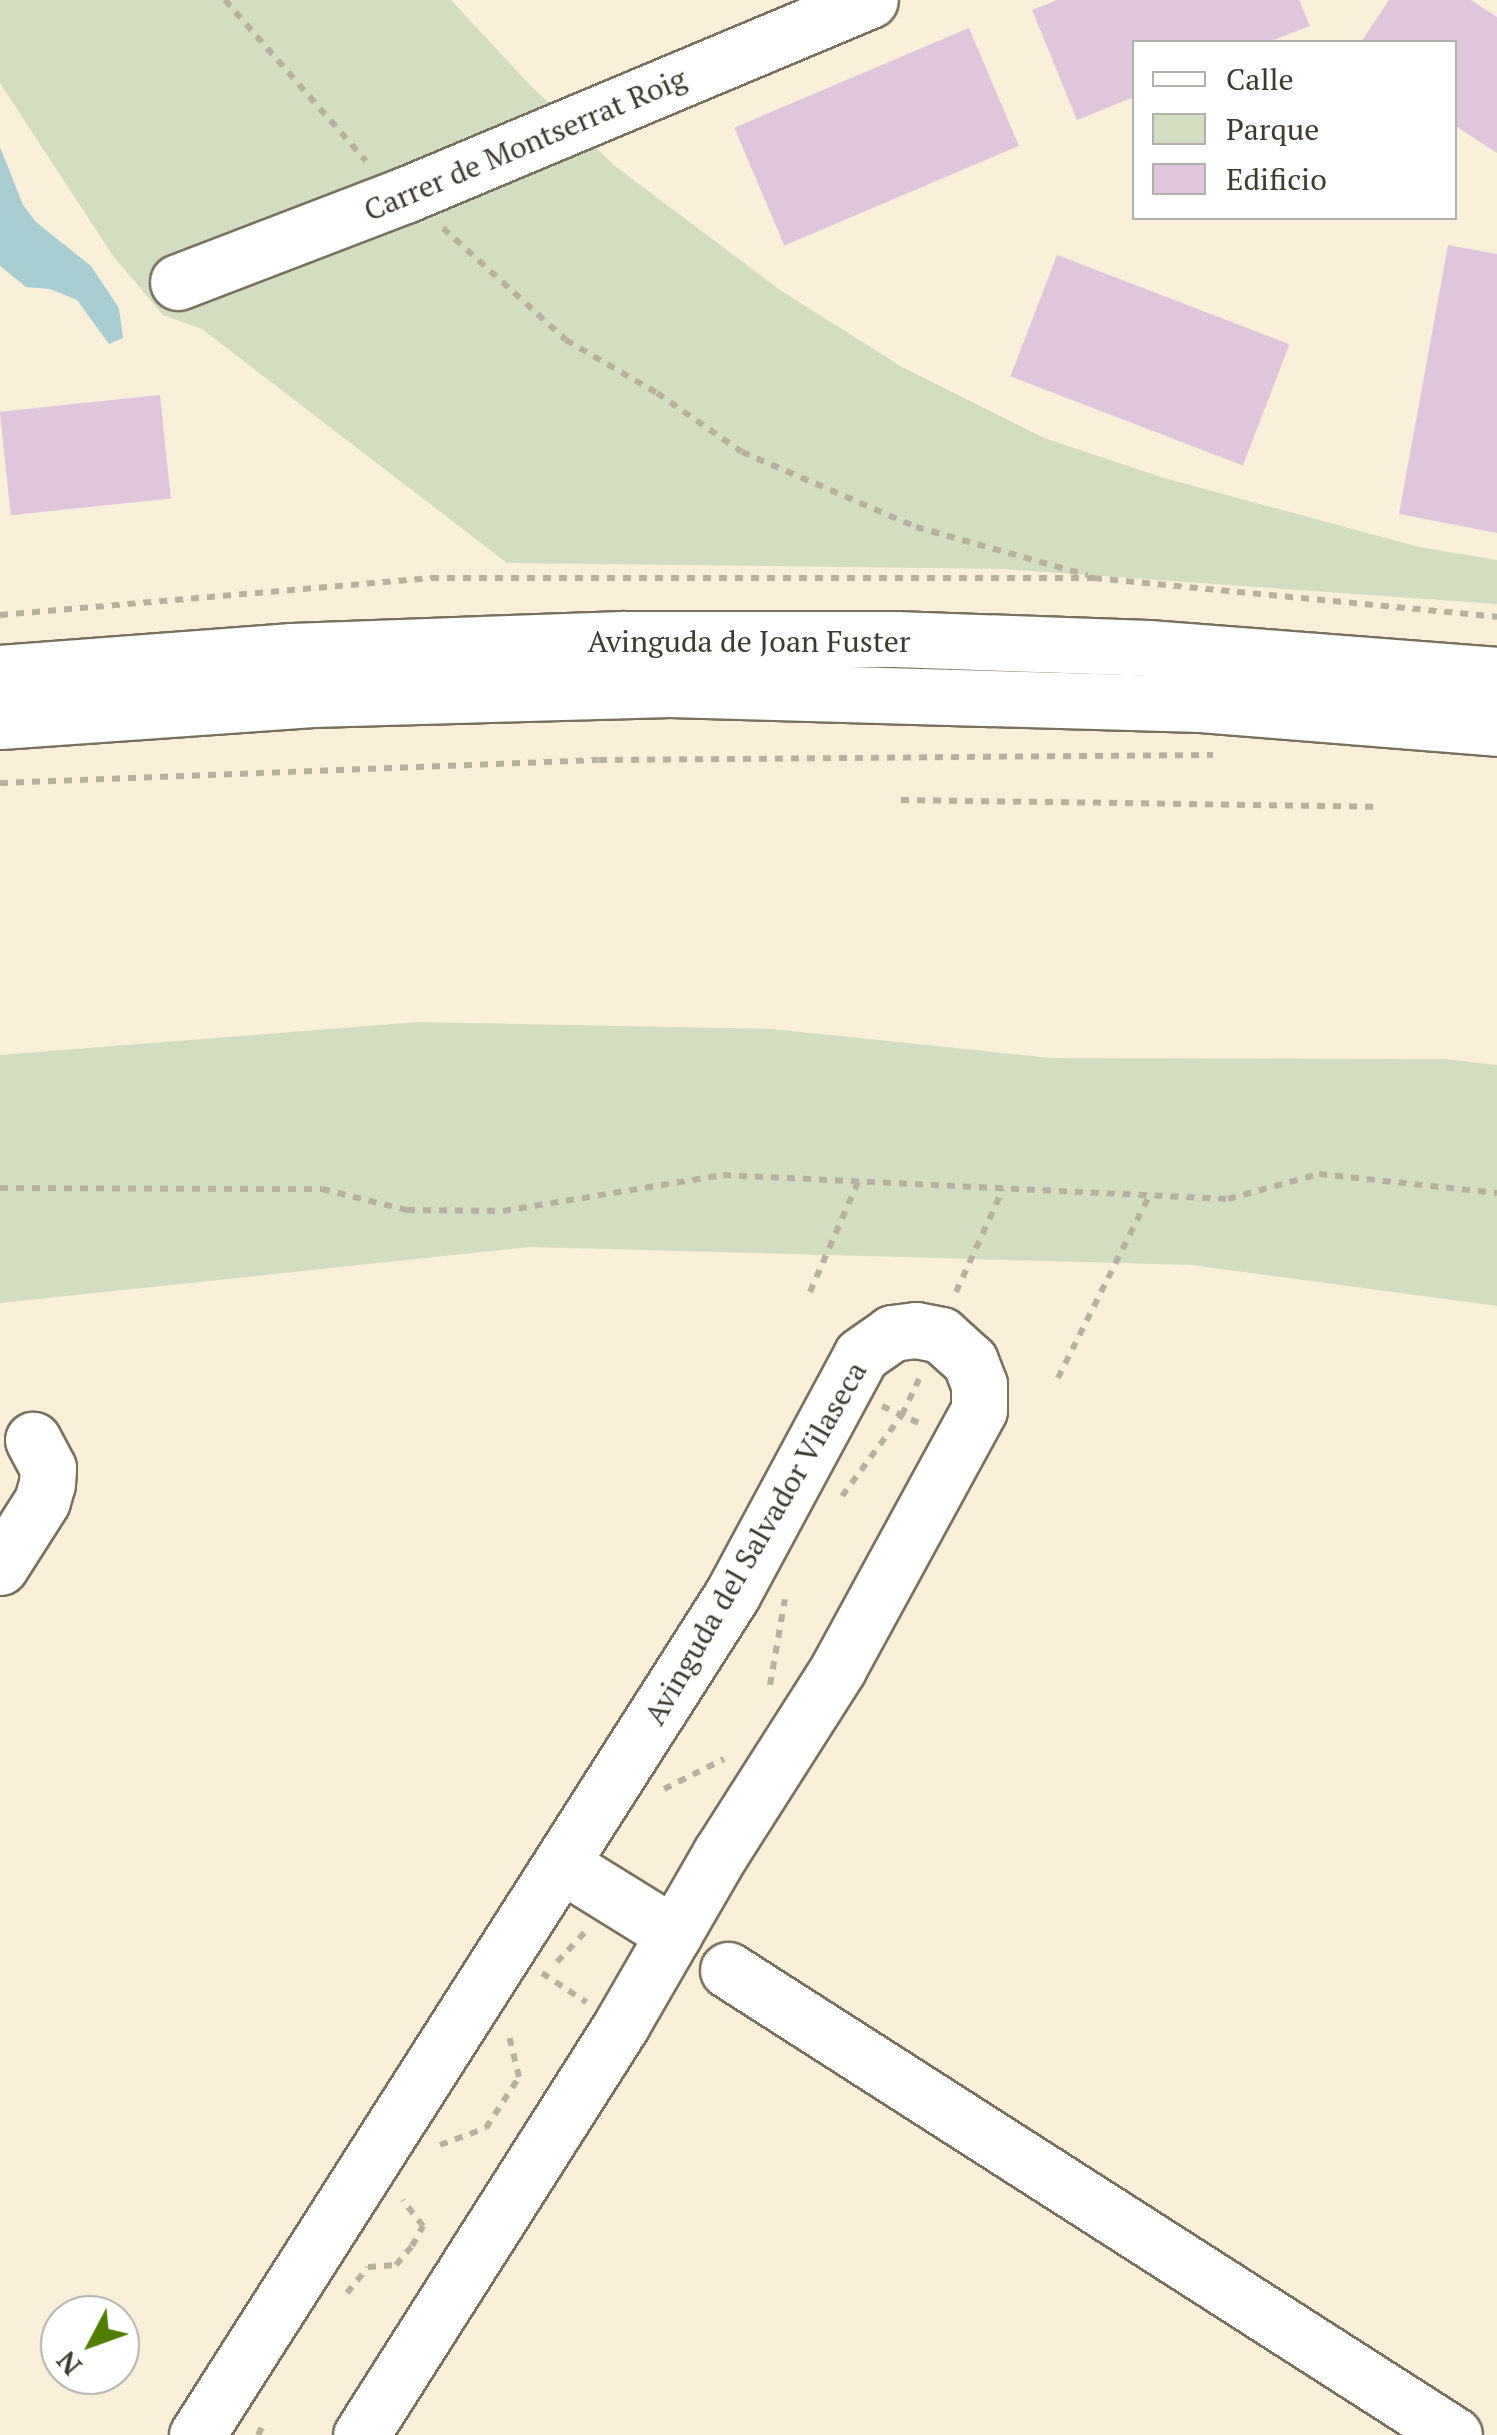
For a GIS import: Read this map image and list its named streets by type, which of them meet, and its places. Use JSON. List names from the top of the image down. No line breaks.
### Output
{"streets":{"street":["Carrer de Montserrat Roig","Avinguda de Joan Fuster","Avinguda del Salvador Vilaseca"]},"legend":["Calle","Parque","Edificio"],"north":"bottom left"}
